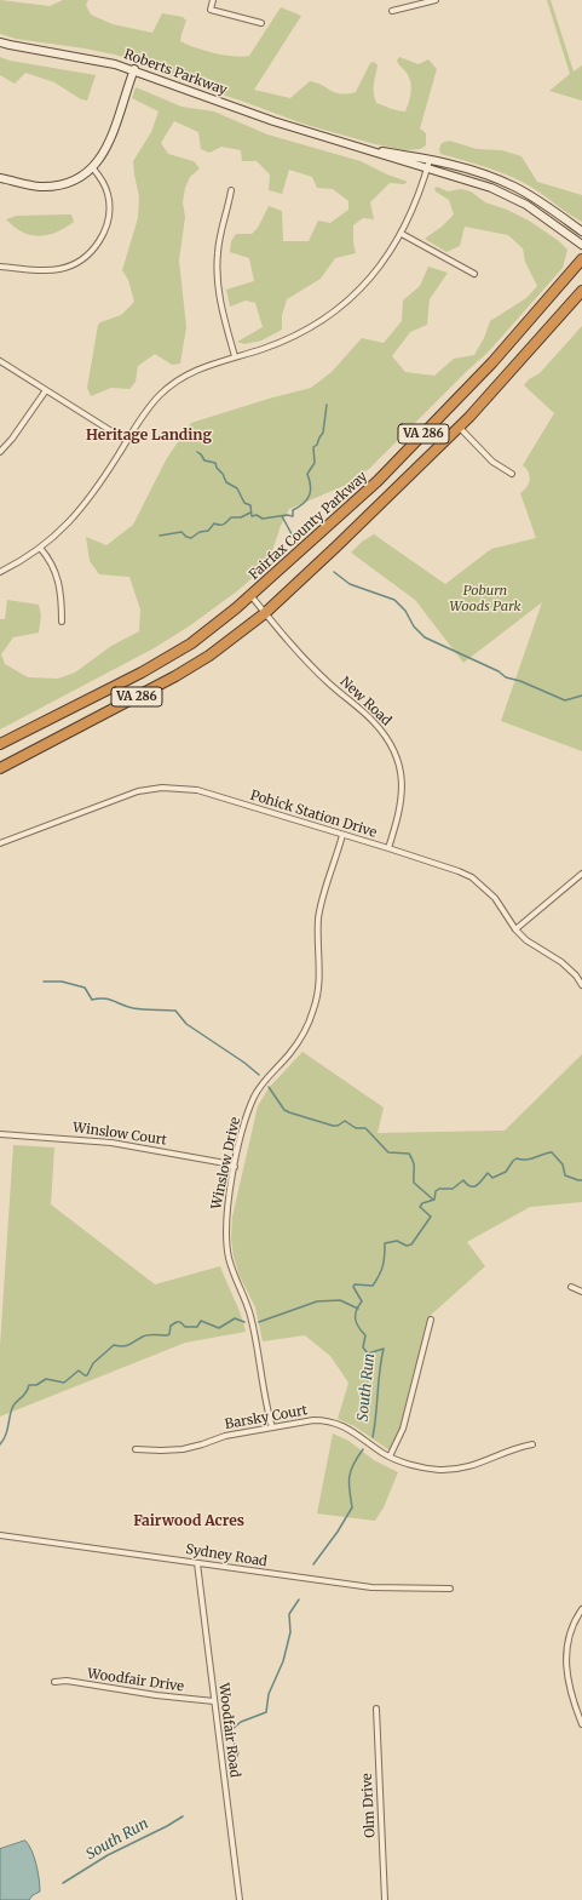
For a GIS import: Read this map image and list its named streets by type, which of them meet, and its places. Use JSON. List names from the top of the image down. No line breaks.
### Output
{"streets":{"highway":["VA 286","Fairfax County Parkway"],"main road":["Roberts Parkway"],"street":["New Road","Pohick Station Drive","Winslow Court","Winslow Drive","Barsky Court","Sydney Road","Woodfair Drive","Woodfair Road","Olm Drive"]},"crossings":[["VA 286","New Road"],["Fairfax County Parkway","New Road"],["New Road","Pohick Station Drive"],["Pohick Station Drive","Winslow Drive"],["Winslow Court","Winslow Drive"],["Winslow Drive","Barsky Court"],["Sydney Road","Woodfair Road"],["Woodfair Drive","Woodfair Road"]],"districts":["Heritage Landing","Fairwood Acres"],"water":["South Run"],"parks":["Poburn Woods Park"]}
